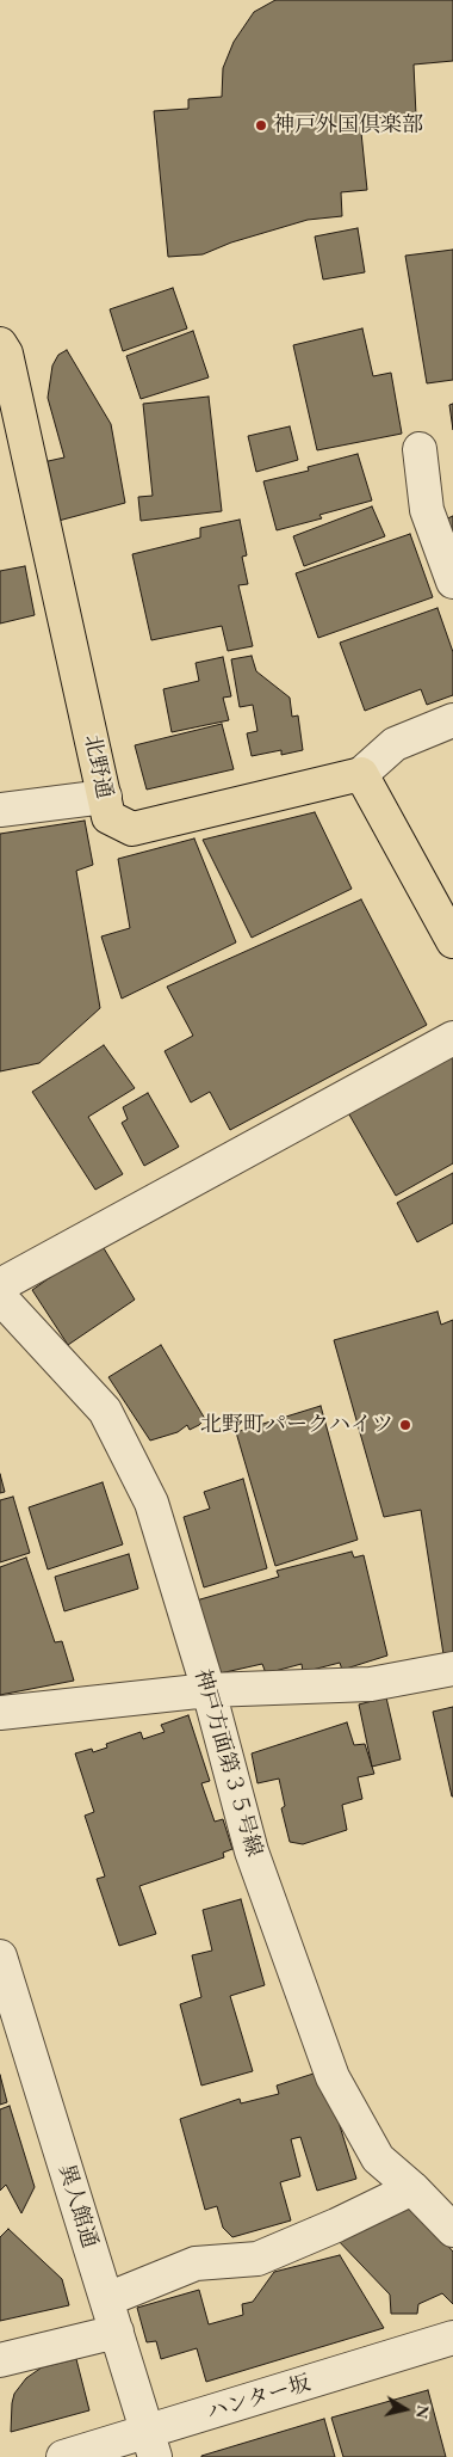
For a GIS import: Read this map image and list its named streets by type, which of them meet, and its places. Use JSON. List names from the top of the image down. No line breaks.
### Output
{"streets":{"main road":["北野通"],"street":["神戸方面第３５号線","異人館通","ハンター坂"]},"crossings":[["異人館通","ハンター坂"]],"places":["神戸外国倶楽部","北野町パークハイツ"],"north":"right"}
